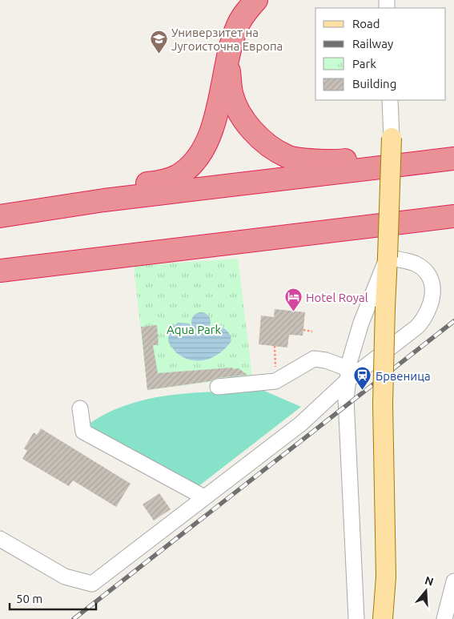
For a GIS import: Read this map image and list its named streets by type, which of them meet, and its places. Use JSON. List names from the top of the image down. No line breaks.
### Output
{"parks":["Aqua Park"],"places":{"school or university":["Универзитет на Југоисточна Европа"],"hotel":["Hotel Royal"],"station":["Брвеница"]},"legend":["Road","Railway","Park","Building"],"scale_bar":"50 m","north":"top"}
